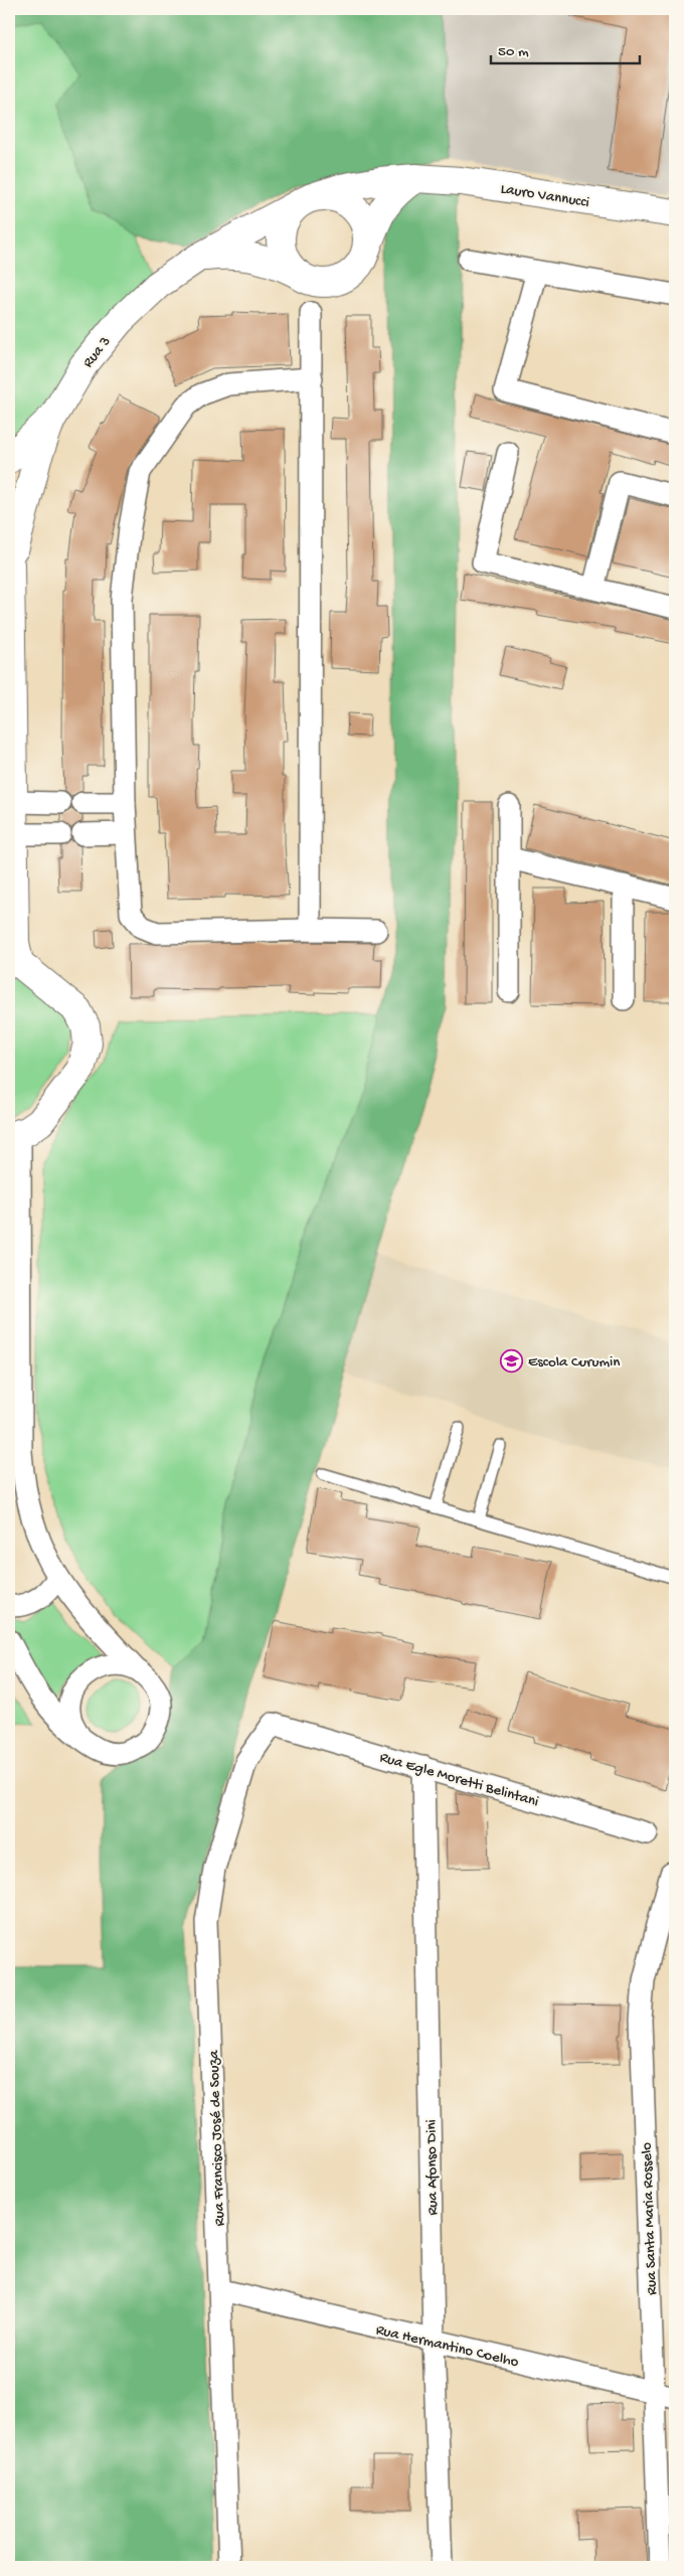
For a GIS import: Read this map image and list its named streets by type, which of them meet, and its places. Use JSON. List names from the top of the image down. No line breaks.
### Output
{"streets":{"street":["Lauro Vannucci","Rua 3","Rua Egle Moretti Belintani","Rua Francisco José de Souza","Rua Afonso Dini","Rua Santa Maria Rosselo","Rua Hermantino Coelho"]},"crossings":[["Lauro Vannucci","Rua 3"],["Rua Egle Moretti Belintani","Rua Francisco José de Souza"],["Rua Egle Moretti Belintani","Rua Afonso Dini"],["Rua Francisco José de Souza","Rua Hermantino Coelho"],["Rua Afonso Dini","Rua Hermantino Coelho"],["Rua Santa Maria Rosselo","Rua Hermantino Coelho"]],"places":{"school or university":["Escola Curumin"]},"scale_bar":"50 m"}
